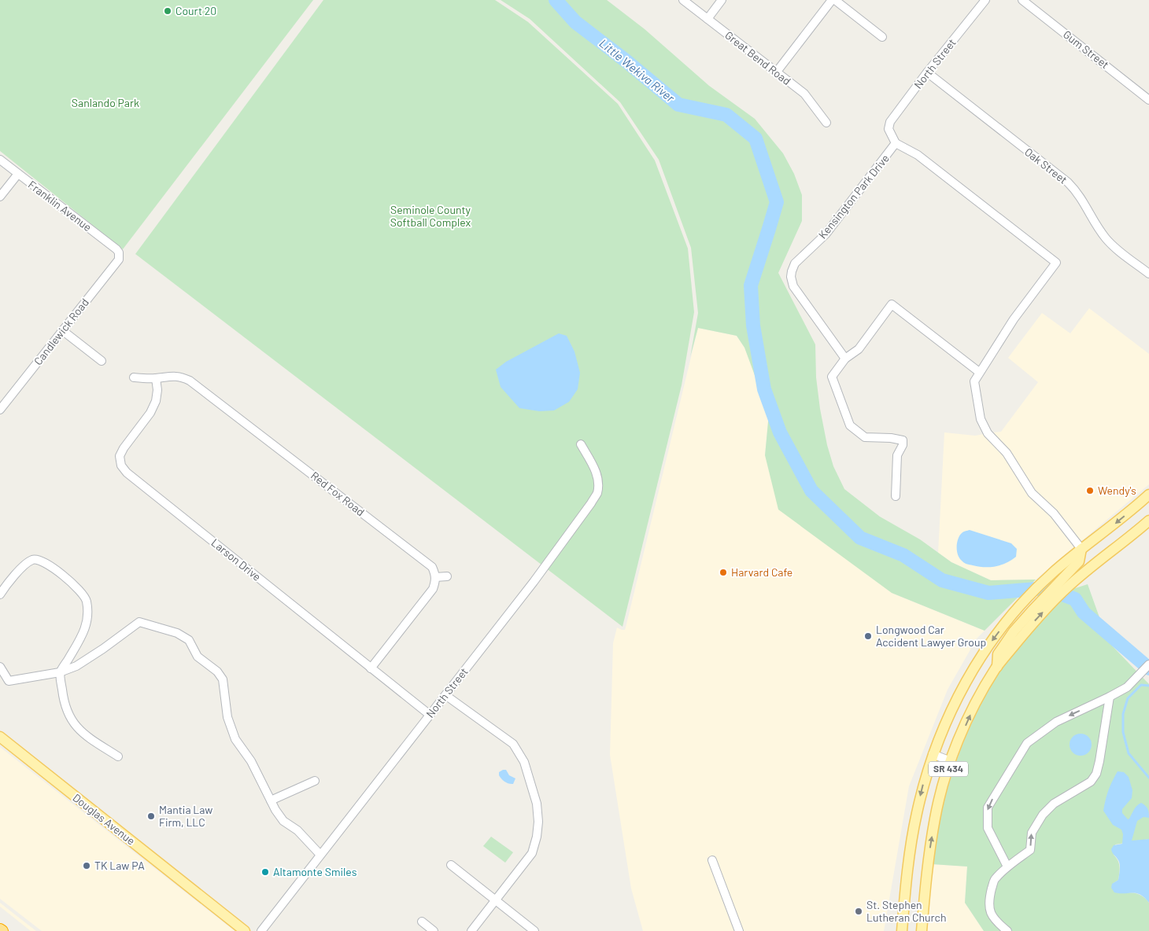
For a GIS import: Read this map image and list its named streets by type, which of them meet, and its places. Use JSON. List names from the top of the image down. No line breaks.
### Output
{"streets":{"main road":["SR 434","Douglas Avenue"],"street":["Gum Street","Great Bend Road","North Street","Oak Street","Kensington Park Drive","Franklin Avenue","Candlewick Road","Red Fox Road","Larson Drive"]},"crossings":[["North Street","Oak Street"],["North Street","Kensington Park Drive"],["North Street","Larson Drive"],["Franklin Avenue","Candlewick Road"],["Red Fox Road","Larson Drive"]],"water":["Little Wekiva River"],"parks":["Sanlando Park","Seminole County Softball Complex"],"places":["Court 20","Wendy's","Harvard Cafe","Longwood Car Accident Lawyer Group","Mantia Law Firm, LLC","TK Law PA","Altamonte Smiles","St. Stephen Lutheran Church"]}
